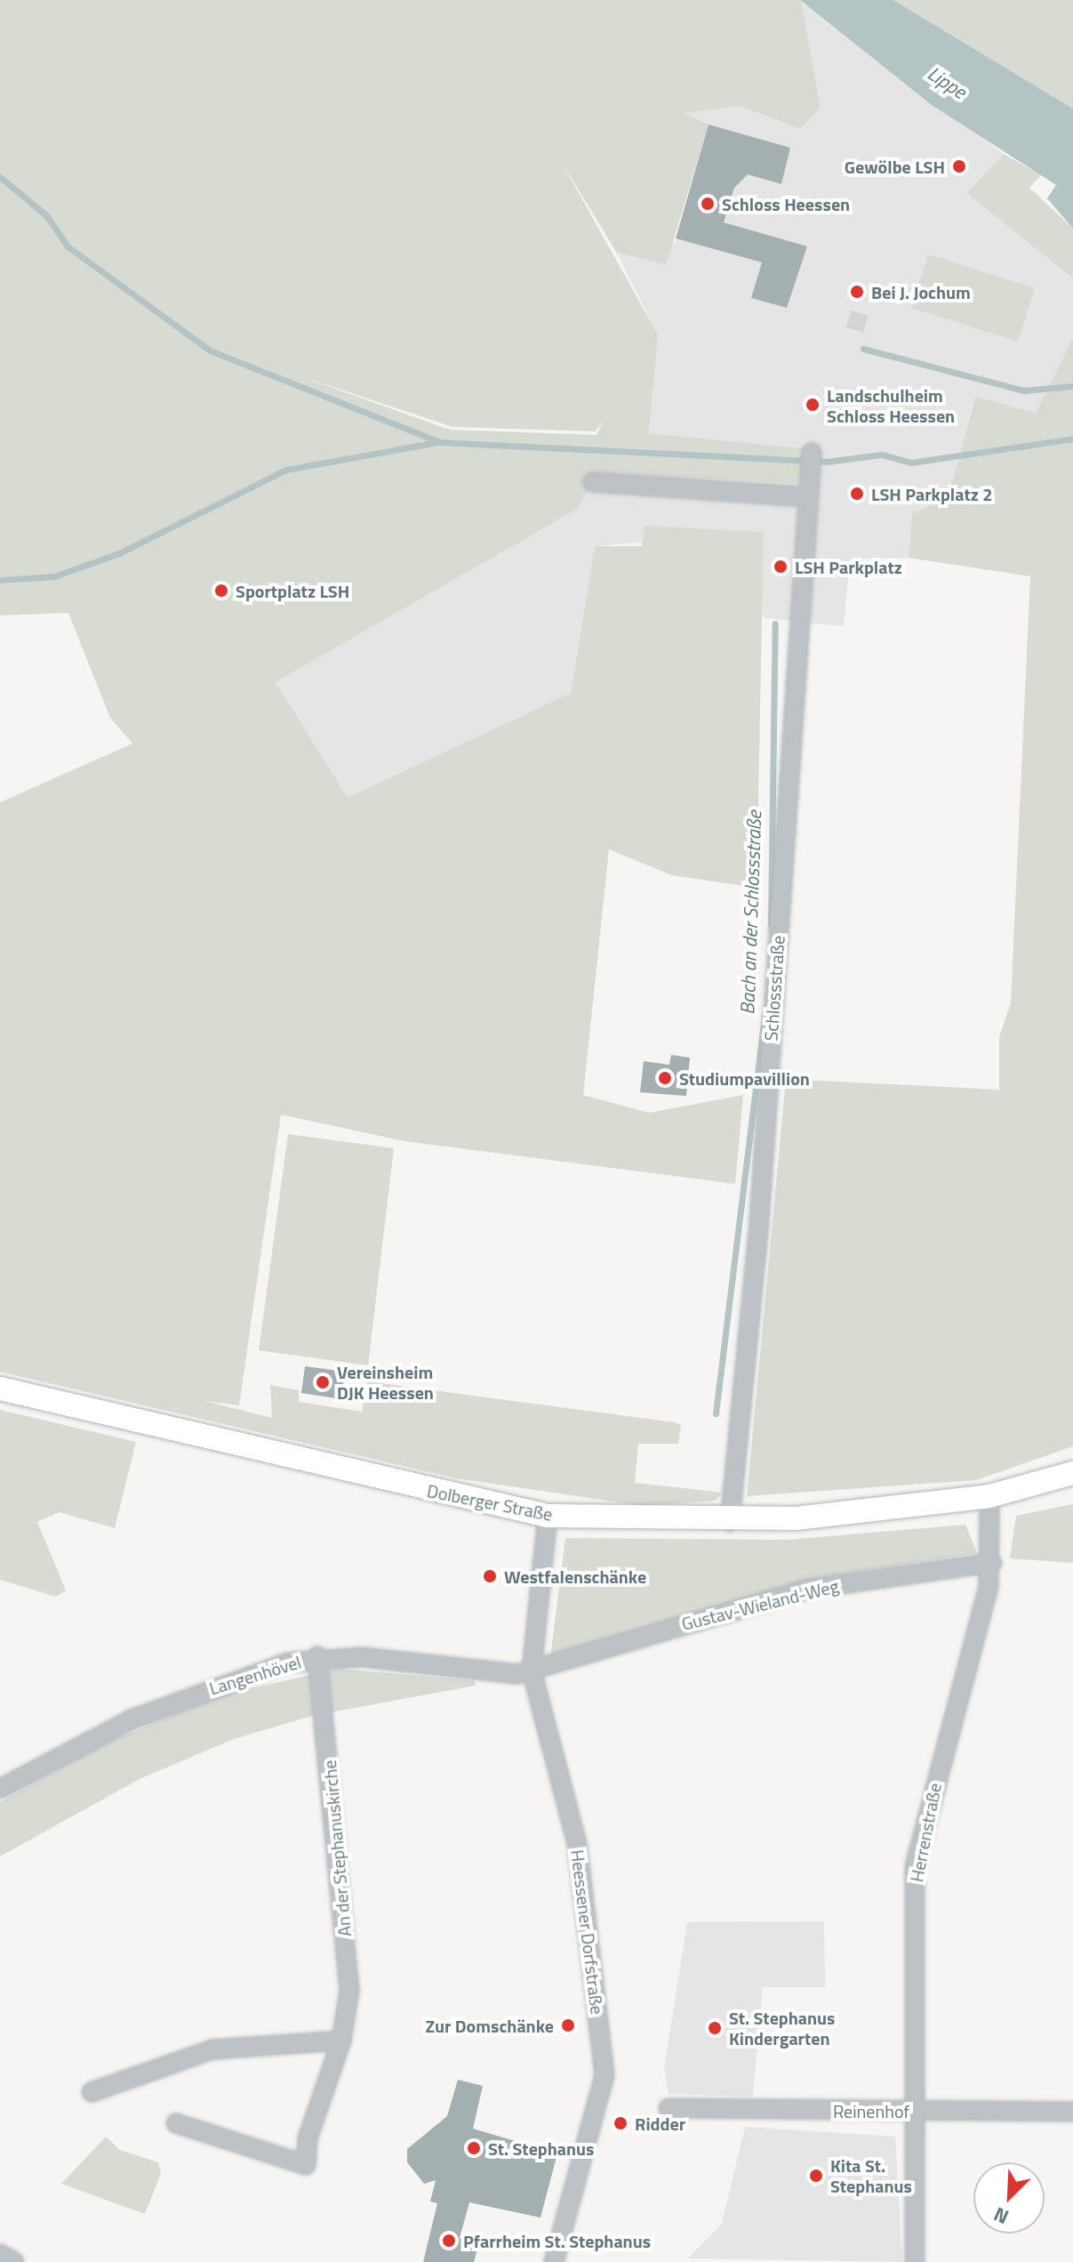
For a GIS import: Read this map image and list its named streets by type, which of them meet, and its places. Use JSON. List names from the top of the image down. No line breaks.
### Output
{"streets":{"main road":["Dolberger Straße"],"street":["Schlossstraße","Gustav-Wieland-Weg","Langenhövel","Herrenstraße","An der Stephanuskirche","Heessener Dorfstraße","Reinenhof"]},"crossings":[["Schlossstraße","Dolberger Straße"],["Dolberger Straße","Herrenstraße"],["Dolberger Straße","Heessener Dorfstraße"],["Gustav-Wieland-Weg","Langenhövel"],["Gustav-Wieland-Weg","Herrenstraße"],["Gustav-Wieland-Weg","Heessener Dorfstraße"],["Langenhövel","An der Stephanuskirche"],["Langenhövel","Heessener Dorfstraße"],["Herrenstraße","Reinenhof"]],"water":["Lippe","Bach an der Schlossstraße"],"places":["Gewölbe LSH","Schloss Heessen","Bei J. Jochum","Landschulheim Schloss Heessen","LSH Parkplatz 2","LSH Parkplatz","Sportplatz LSH","Studiumpavillion","Vereinsheim DJK Heessen","Westfalenschänke","Zur Domschänke","St. Stephanus Kindergarten","Ridder","St. Stephanus","Kita St. Stephanus","Pfarrheim St. Stephanus"],"north":"bottom left"}
